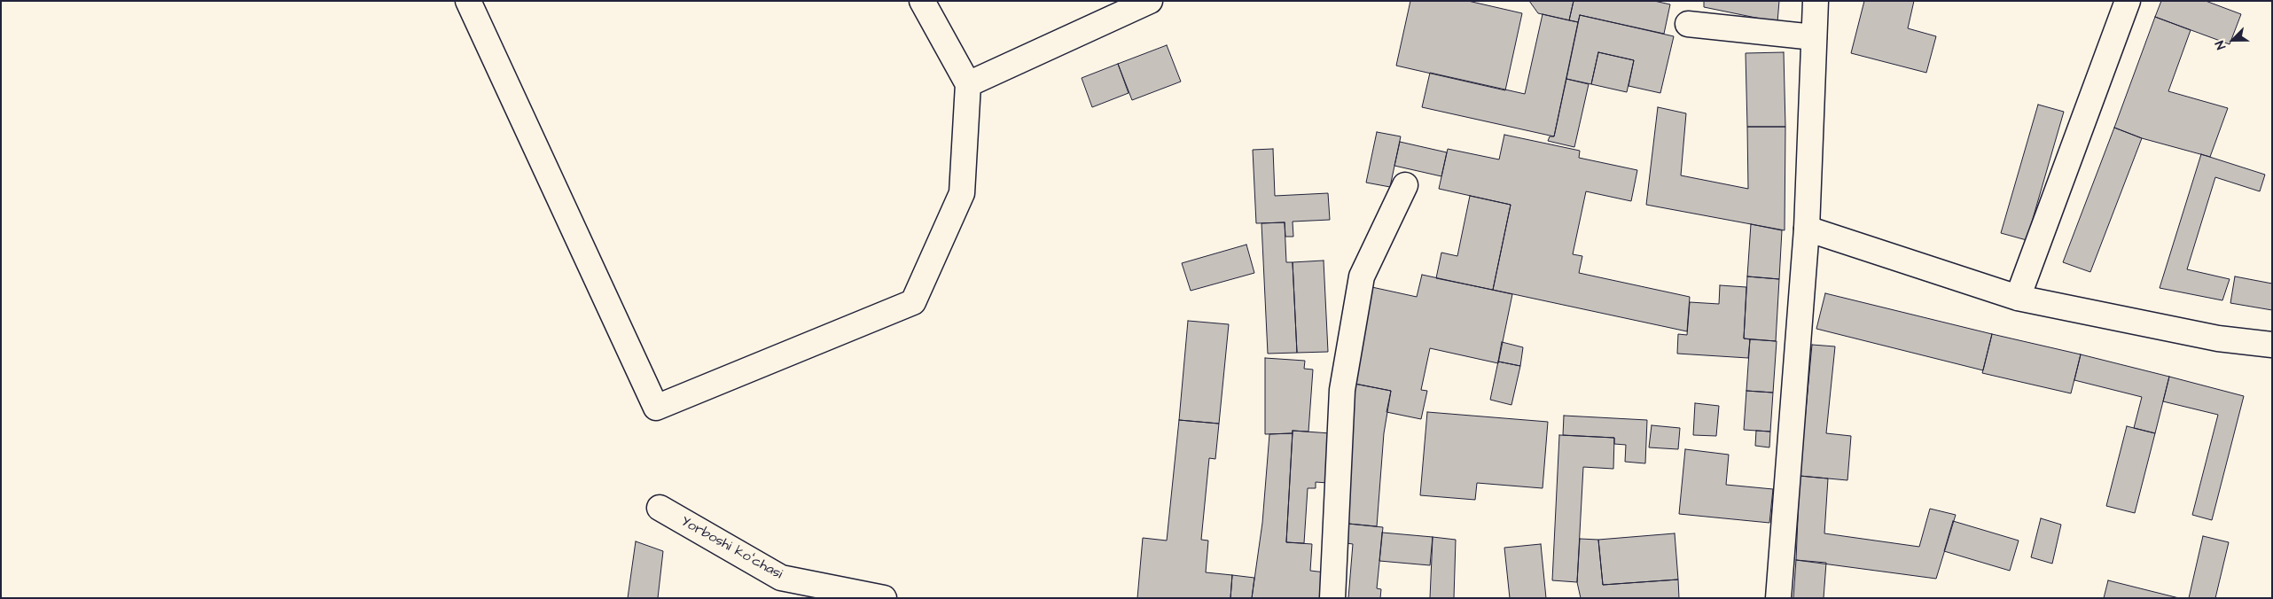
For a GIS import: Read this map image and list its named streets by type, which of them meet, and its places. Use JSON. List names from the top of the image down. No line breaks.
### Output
{"streets":{"street":["Yorboshi koʻchasi"]},"north":"bottom left"}
